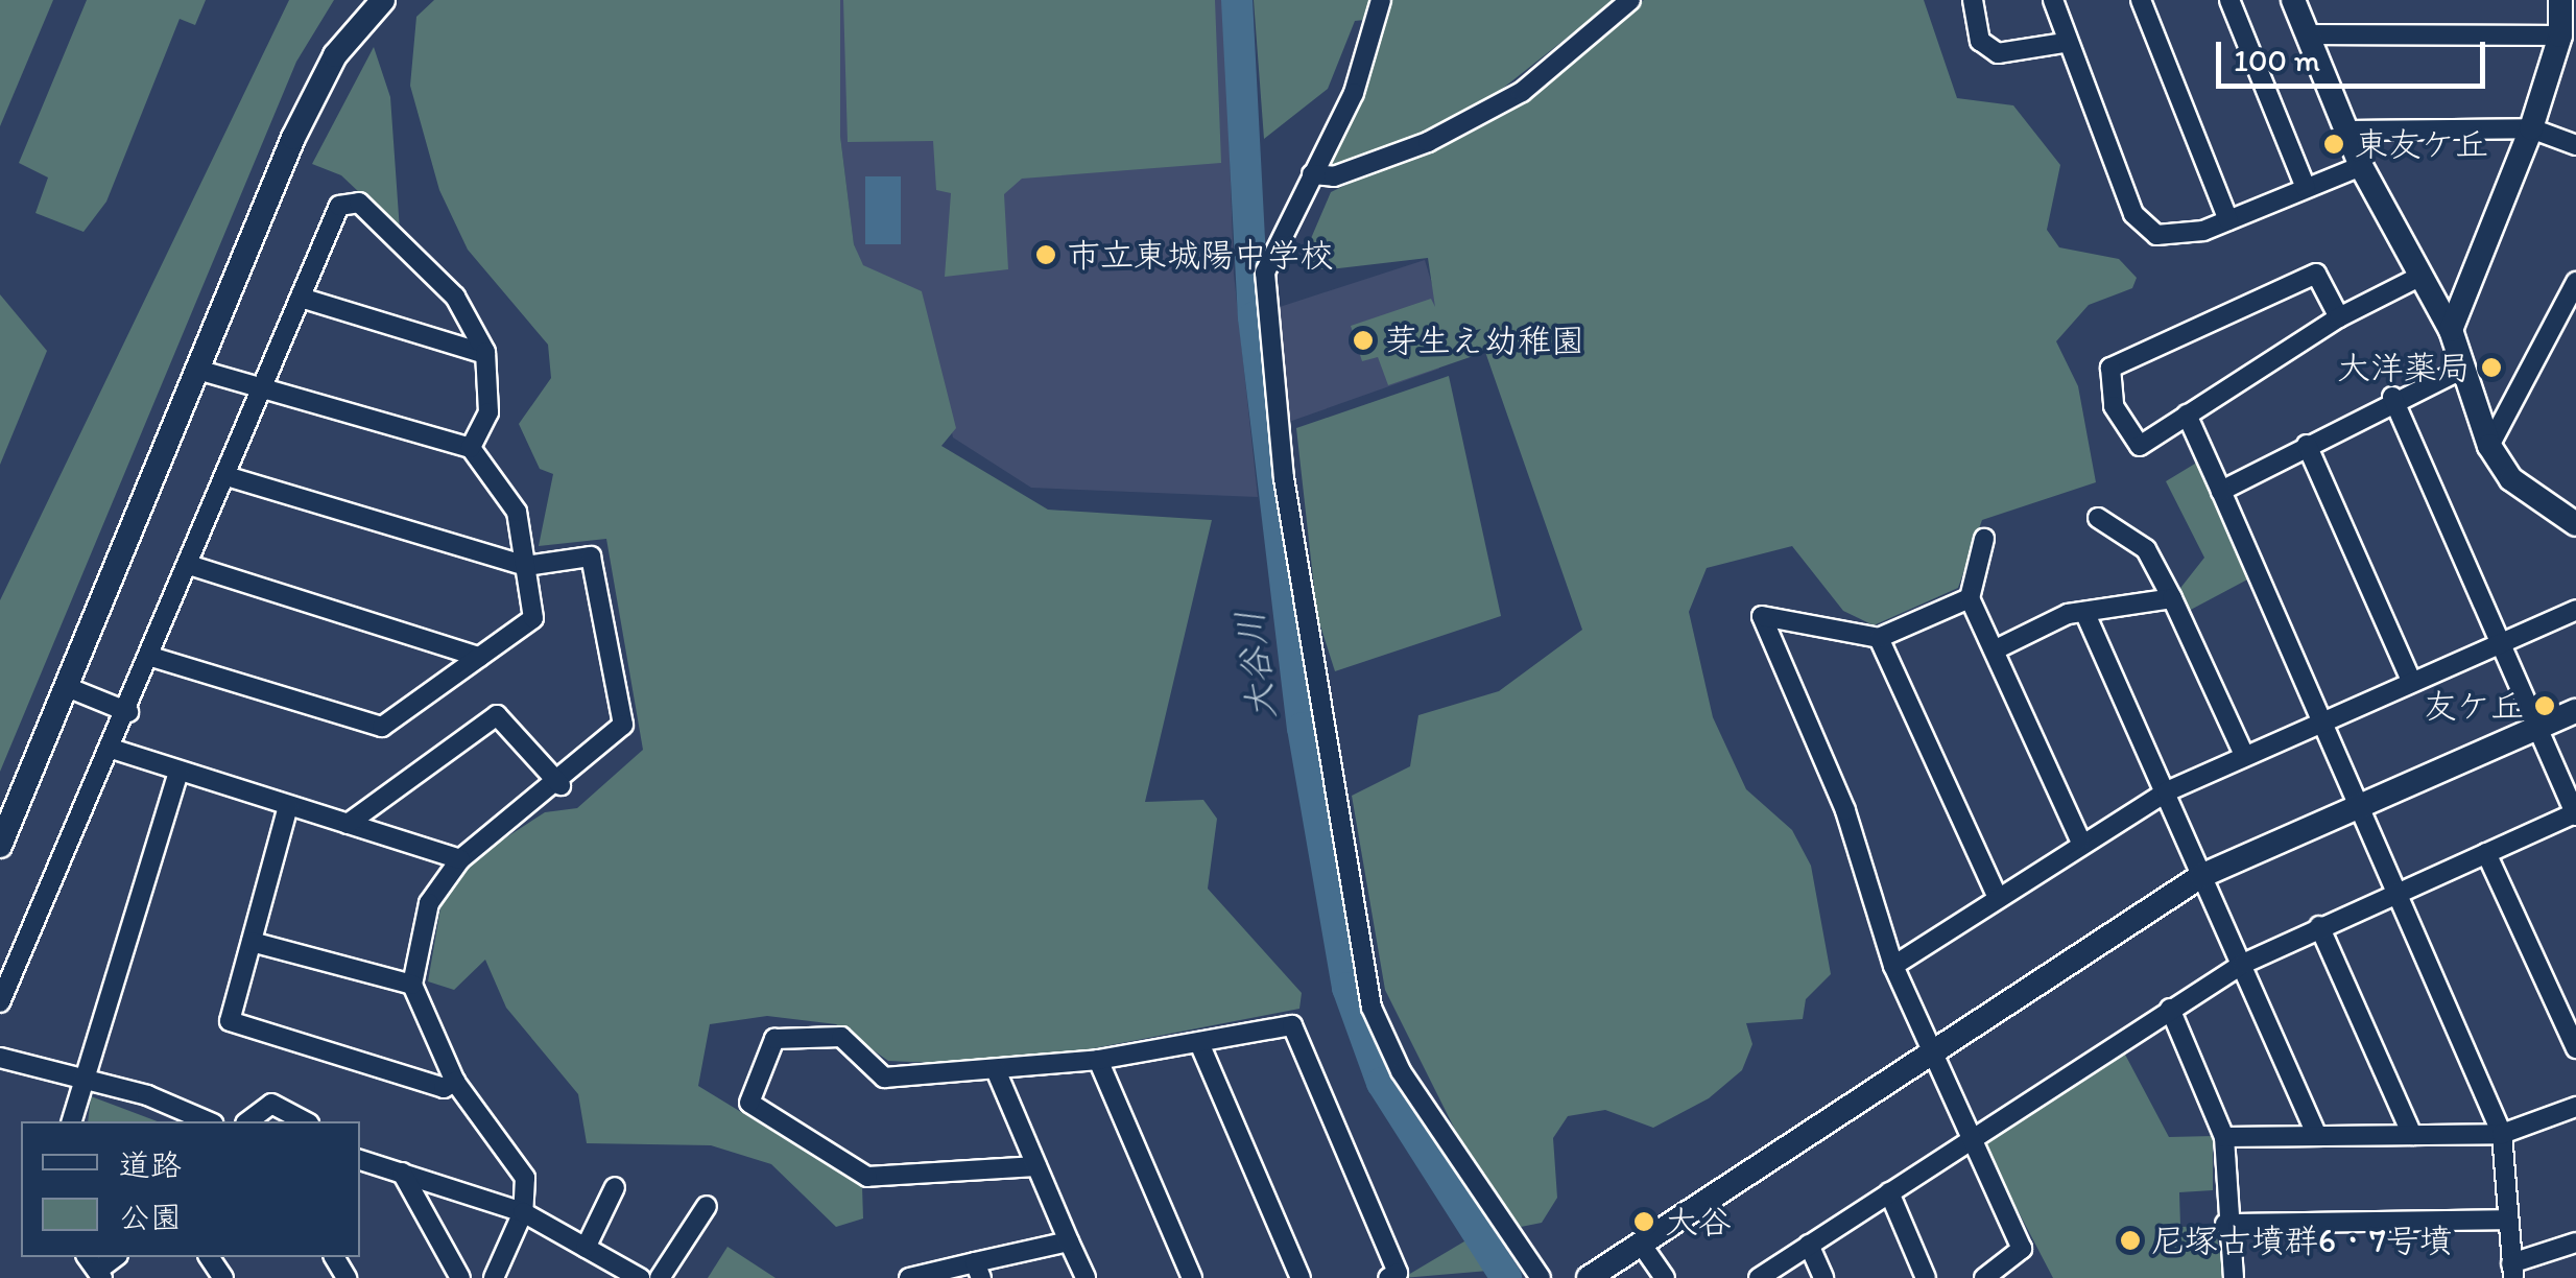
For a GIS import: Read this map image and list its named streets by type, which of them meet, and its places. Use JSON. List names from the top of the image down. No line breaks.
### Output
{"water":["大谷川"],"places":["東友ケ丘","市立東城陽中学校","芽生え幼稚園","大洋薬局","友ケ丘","大谷","尼塚古墳群6・7号墳"],"legend":["道路","公園"],"scale_bar":"100 m"}
